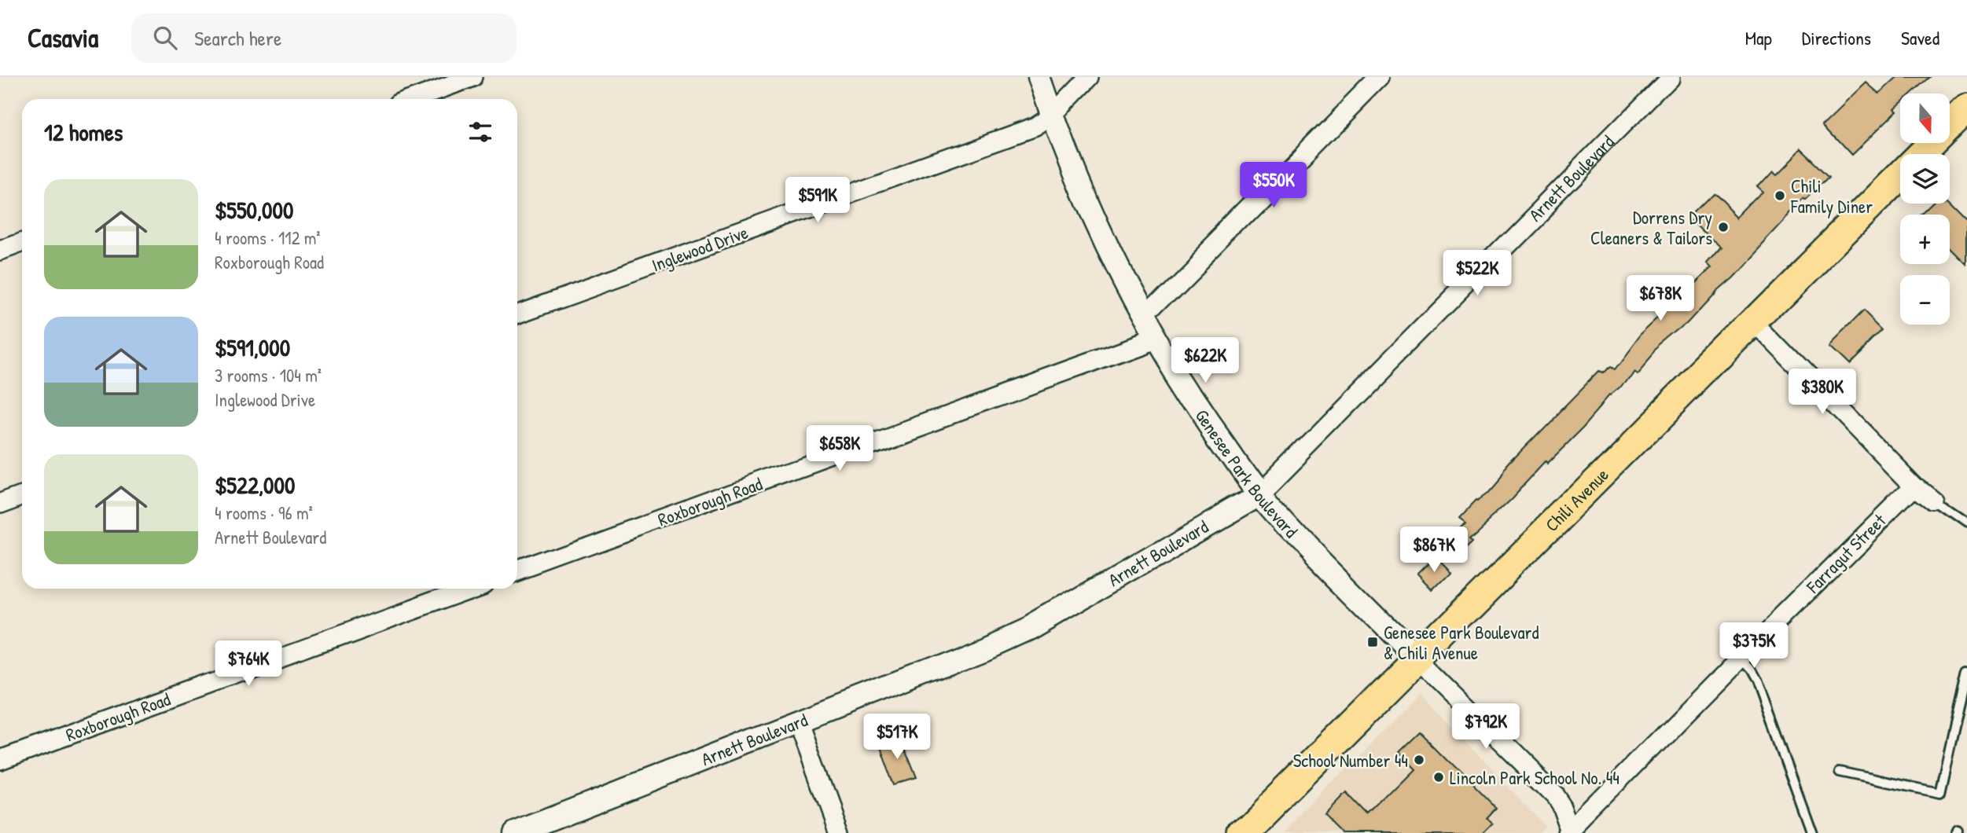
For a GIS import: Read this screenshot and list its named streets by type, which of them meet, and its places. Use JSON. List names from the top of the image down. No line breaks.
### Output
{"streets":{"main road":["Chili Avenue"],"street":["Arnett Boulevard","Inglewood Drive","Genesee Park Boulevard","Roxborough Road","Farragut Street"]},"crossings":[["Arnett Boulevard","Genesee Park Boulevard"],["Inglewood Drive","Genesee Park Boulevard"],["Genesee Park Boulevard","Chili Avenue"],["Genesee Park Boulevard","Roxborough Road"]],"places":{"other":["Chili Family Diner","Dorrens Dry Cleaners & Tailors","School Number 44","Lincoln Park School No. 44"],"transit":["Genesee Park Boulevard & Chili Avenue"]},"north":"bottom","page":{"header":"Casavia","search":"Search here","nav":["Map","Directions","Saved"],"map_buttons":["+","−"],"heading":"12 homes","price":["$550K","$591K","$522K","$678K","$622K","$380K","$658K","$867K","$375K","$764K","$792K","$517K"],"list":[{"name":"$550,000","note":"4 rooms · 112 m² · Roxborough Road"},{"name":"$591,000","note":"3 rooms · 104 m² · Inglewood Drive"},{"name":"$522,000","note":"4 rooms · 96 m² · Arnett Boulevard"}]}}
